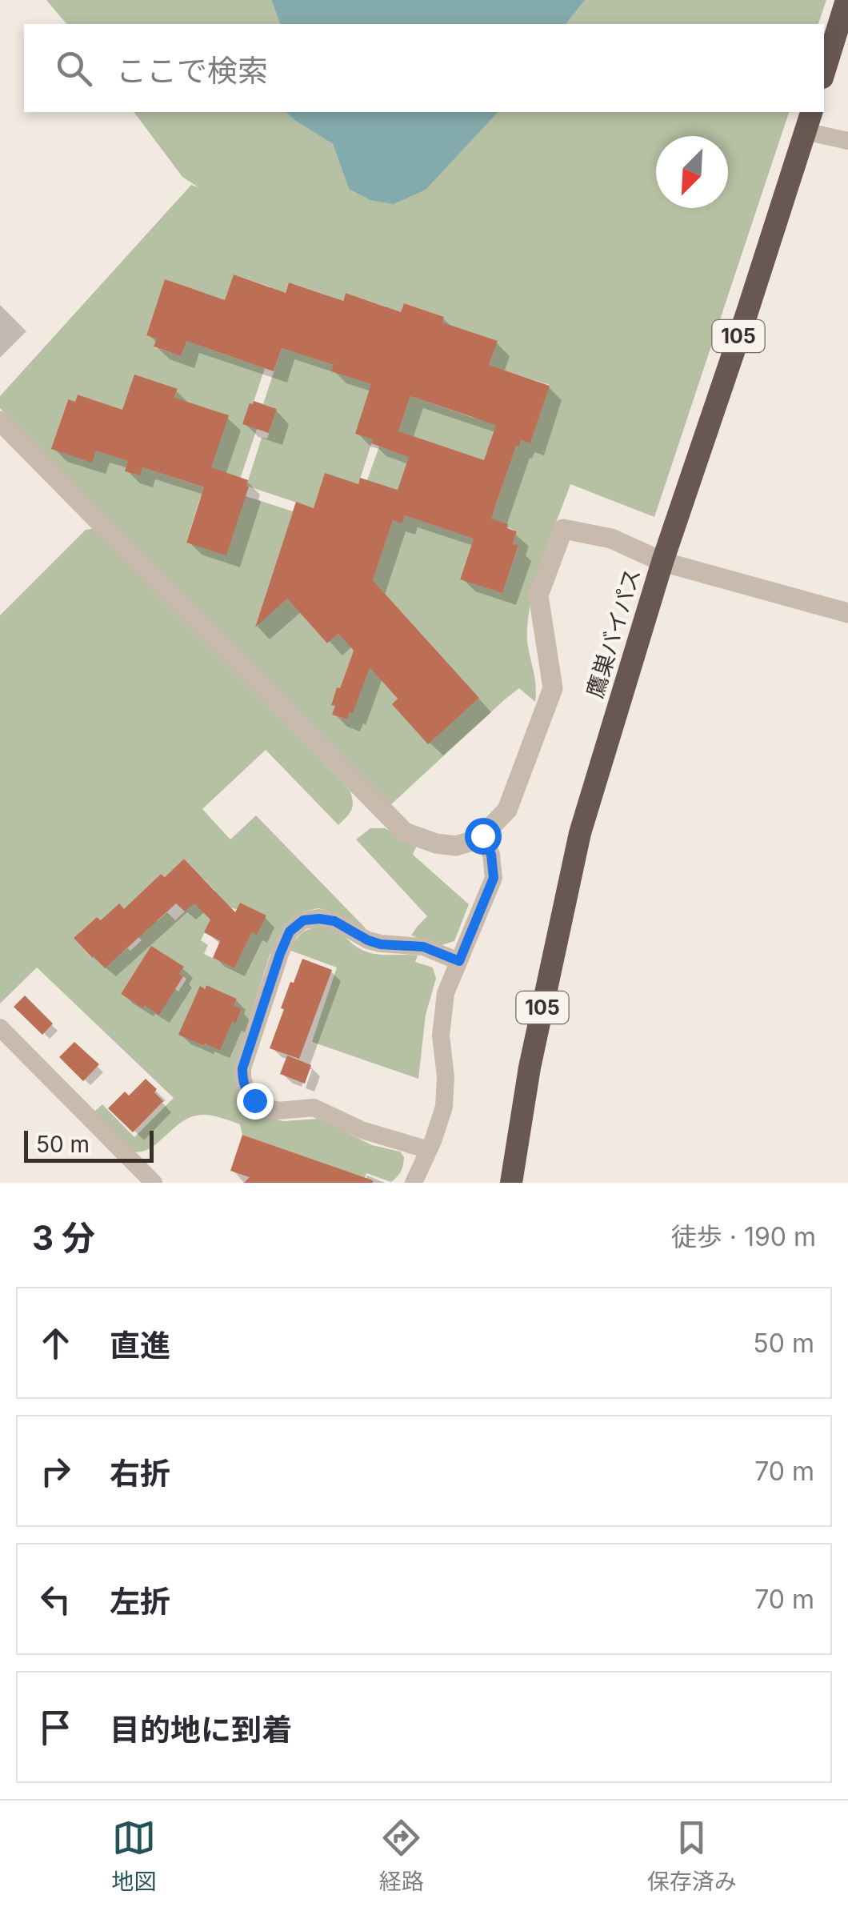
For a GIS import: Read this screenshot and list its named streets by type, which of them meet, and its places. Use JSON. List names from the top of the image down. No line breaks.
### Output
{"streets":{"highway":["105","鷹巣バイパス"]},"scale_bar":"50 m","north":"bottom left","page":{"search":"ここで検索","scale":"50 m","heading":["3 分","徒歩 · 190 m"],"list":[["直進","50 m"],["右折","70 m"],["左折","70 m"],"目的地に到着"],"nav":["地図","経路","保存済み"]}}
